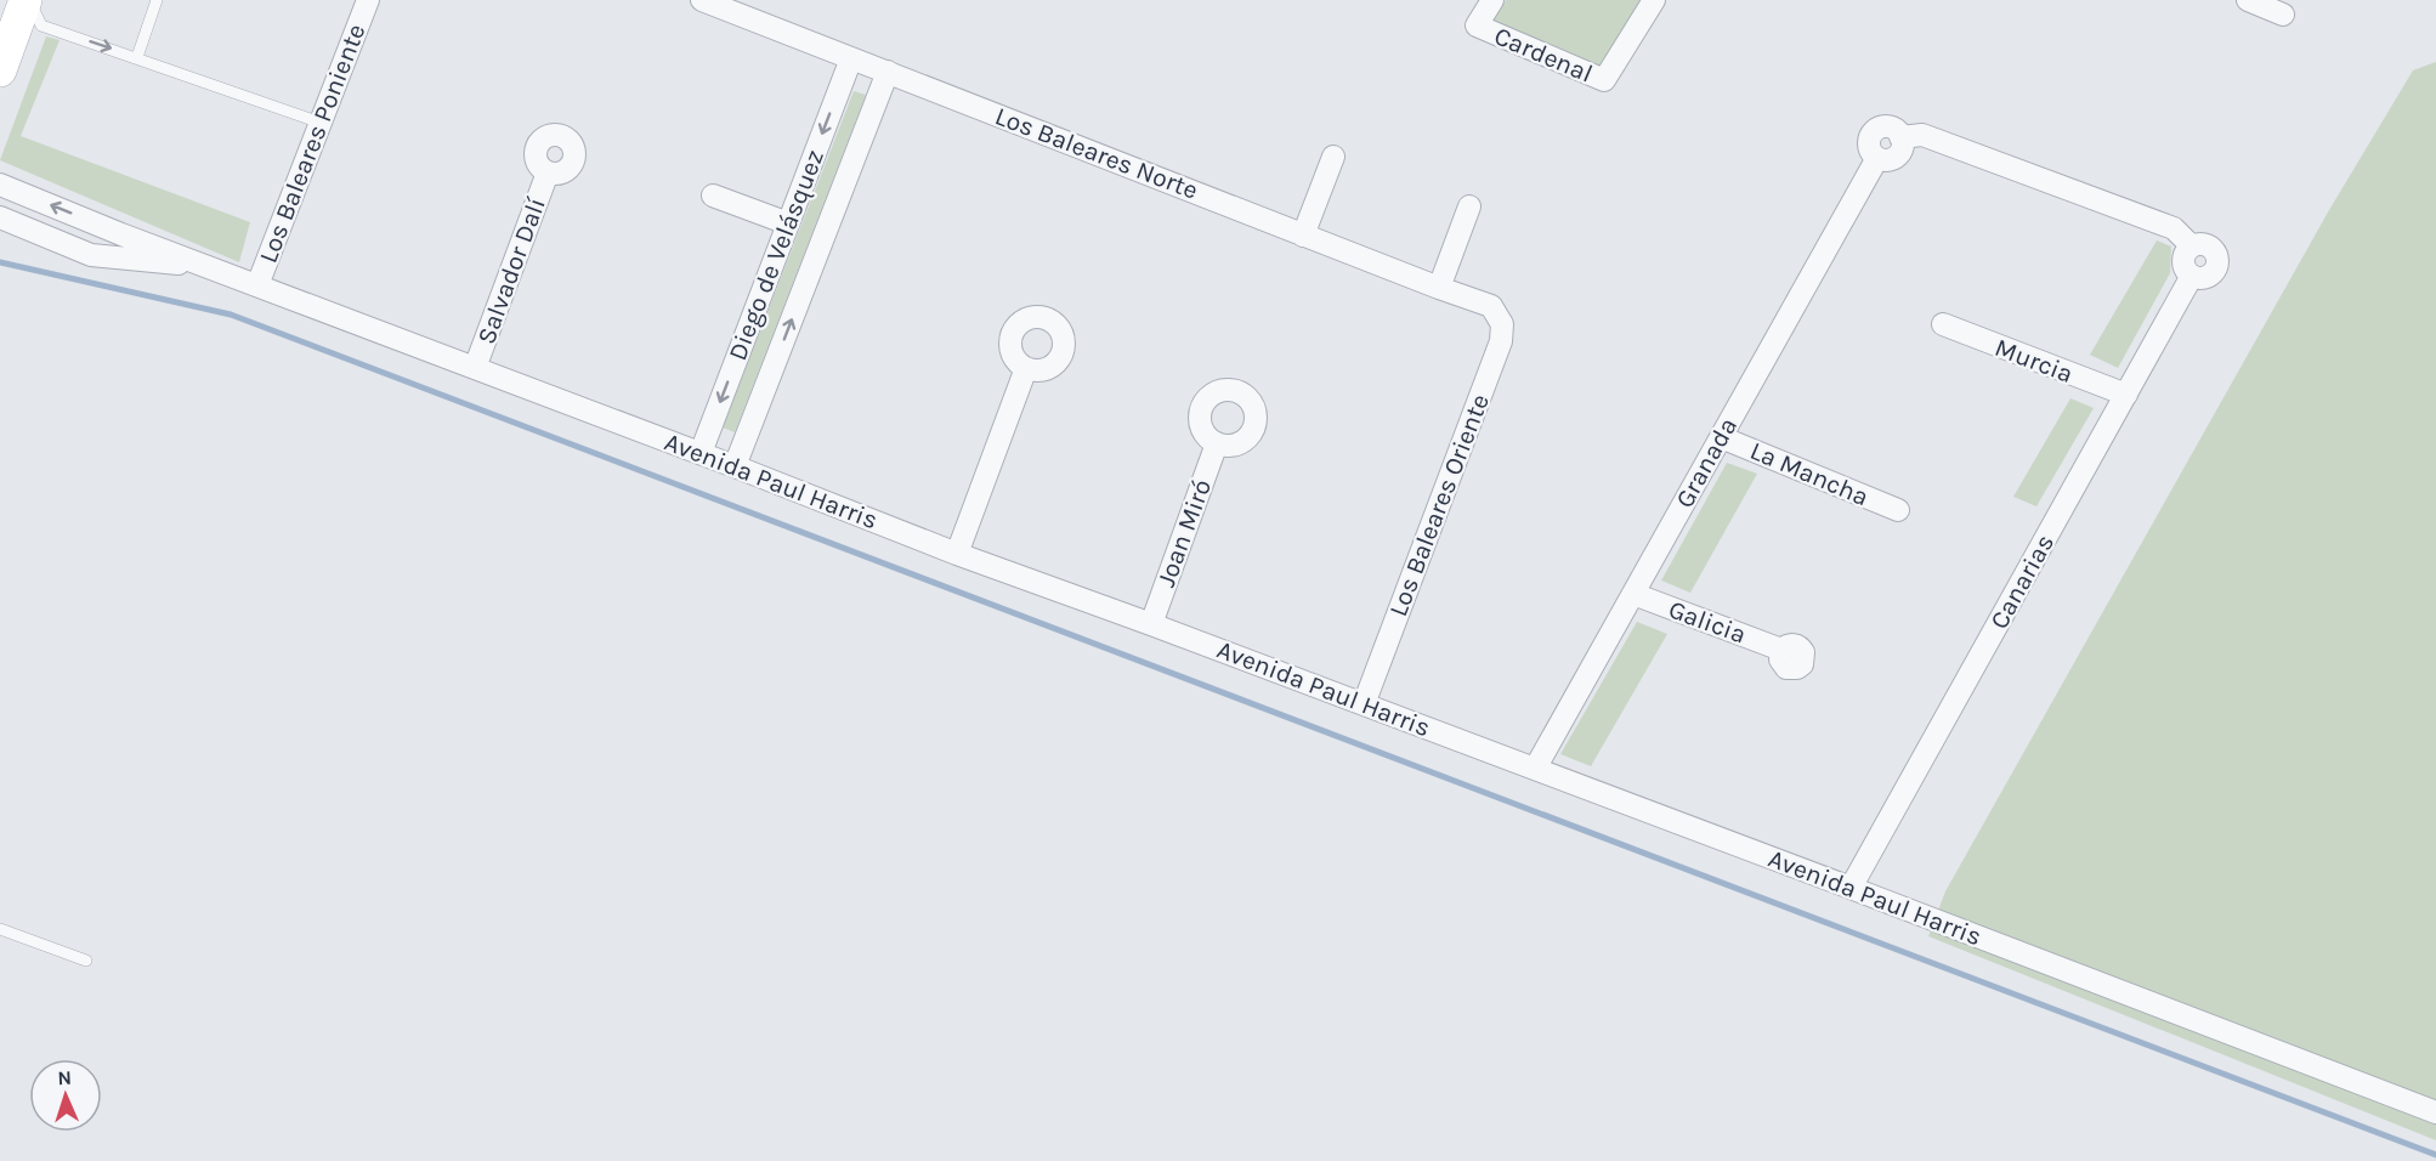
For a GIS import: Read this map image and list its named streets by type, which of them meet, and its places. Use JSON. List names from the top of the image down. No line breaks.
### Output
{"streets":{"street":["Cardenal","Los Baleares Poniente","Los Baleares Norte","Diego de Velásquez","Salvador Dalí","Murcia","Granada","La Mancha","Avenida Paul Harris","Los Baleares Oriente","Joan Miró","Canarias","Galicia"]},"crossings":[["Los Baleares Poniente","Avenida Paul Harris"],["Los Baleares Norte","Diego de Velásquez"],["Los Baleares Norte","Los Baleares Oriente"],["Diego de Velásquez","Avenida Paul Harris"],["Salvador Dalí","Avenida Paul Harris"],["Murcia","Canarias"],["Granada","La Mancha"],["Granada","Avenida Paul Harris"],["Granada","Canarias"],["Granada","Galicia"],["Avenida Paul Harris","Los Baleares Oriente"],["Avenida Paul Harris","Joan Miró"],["Avenida Paul Harris","Canarias"]],"north":"top"}
